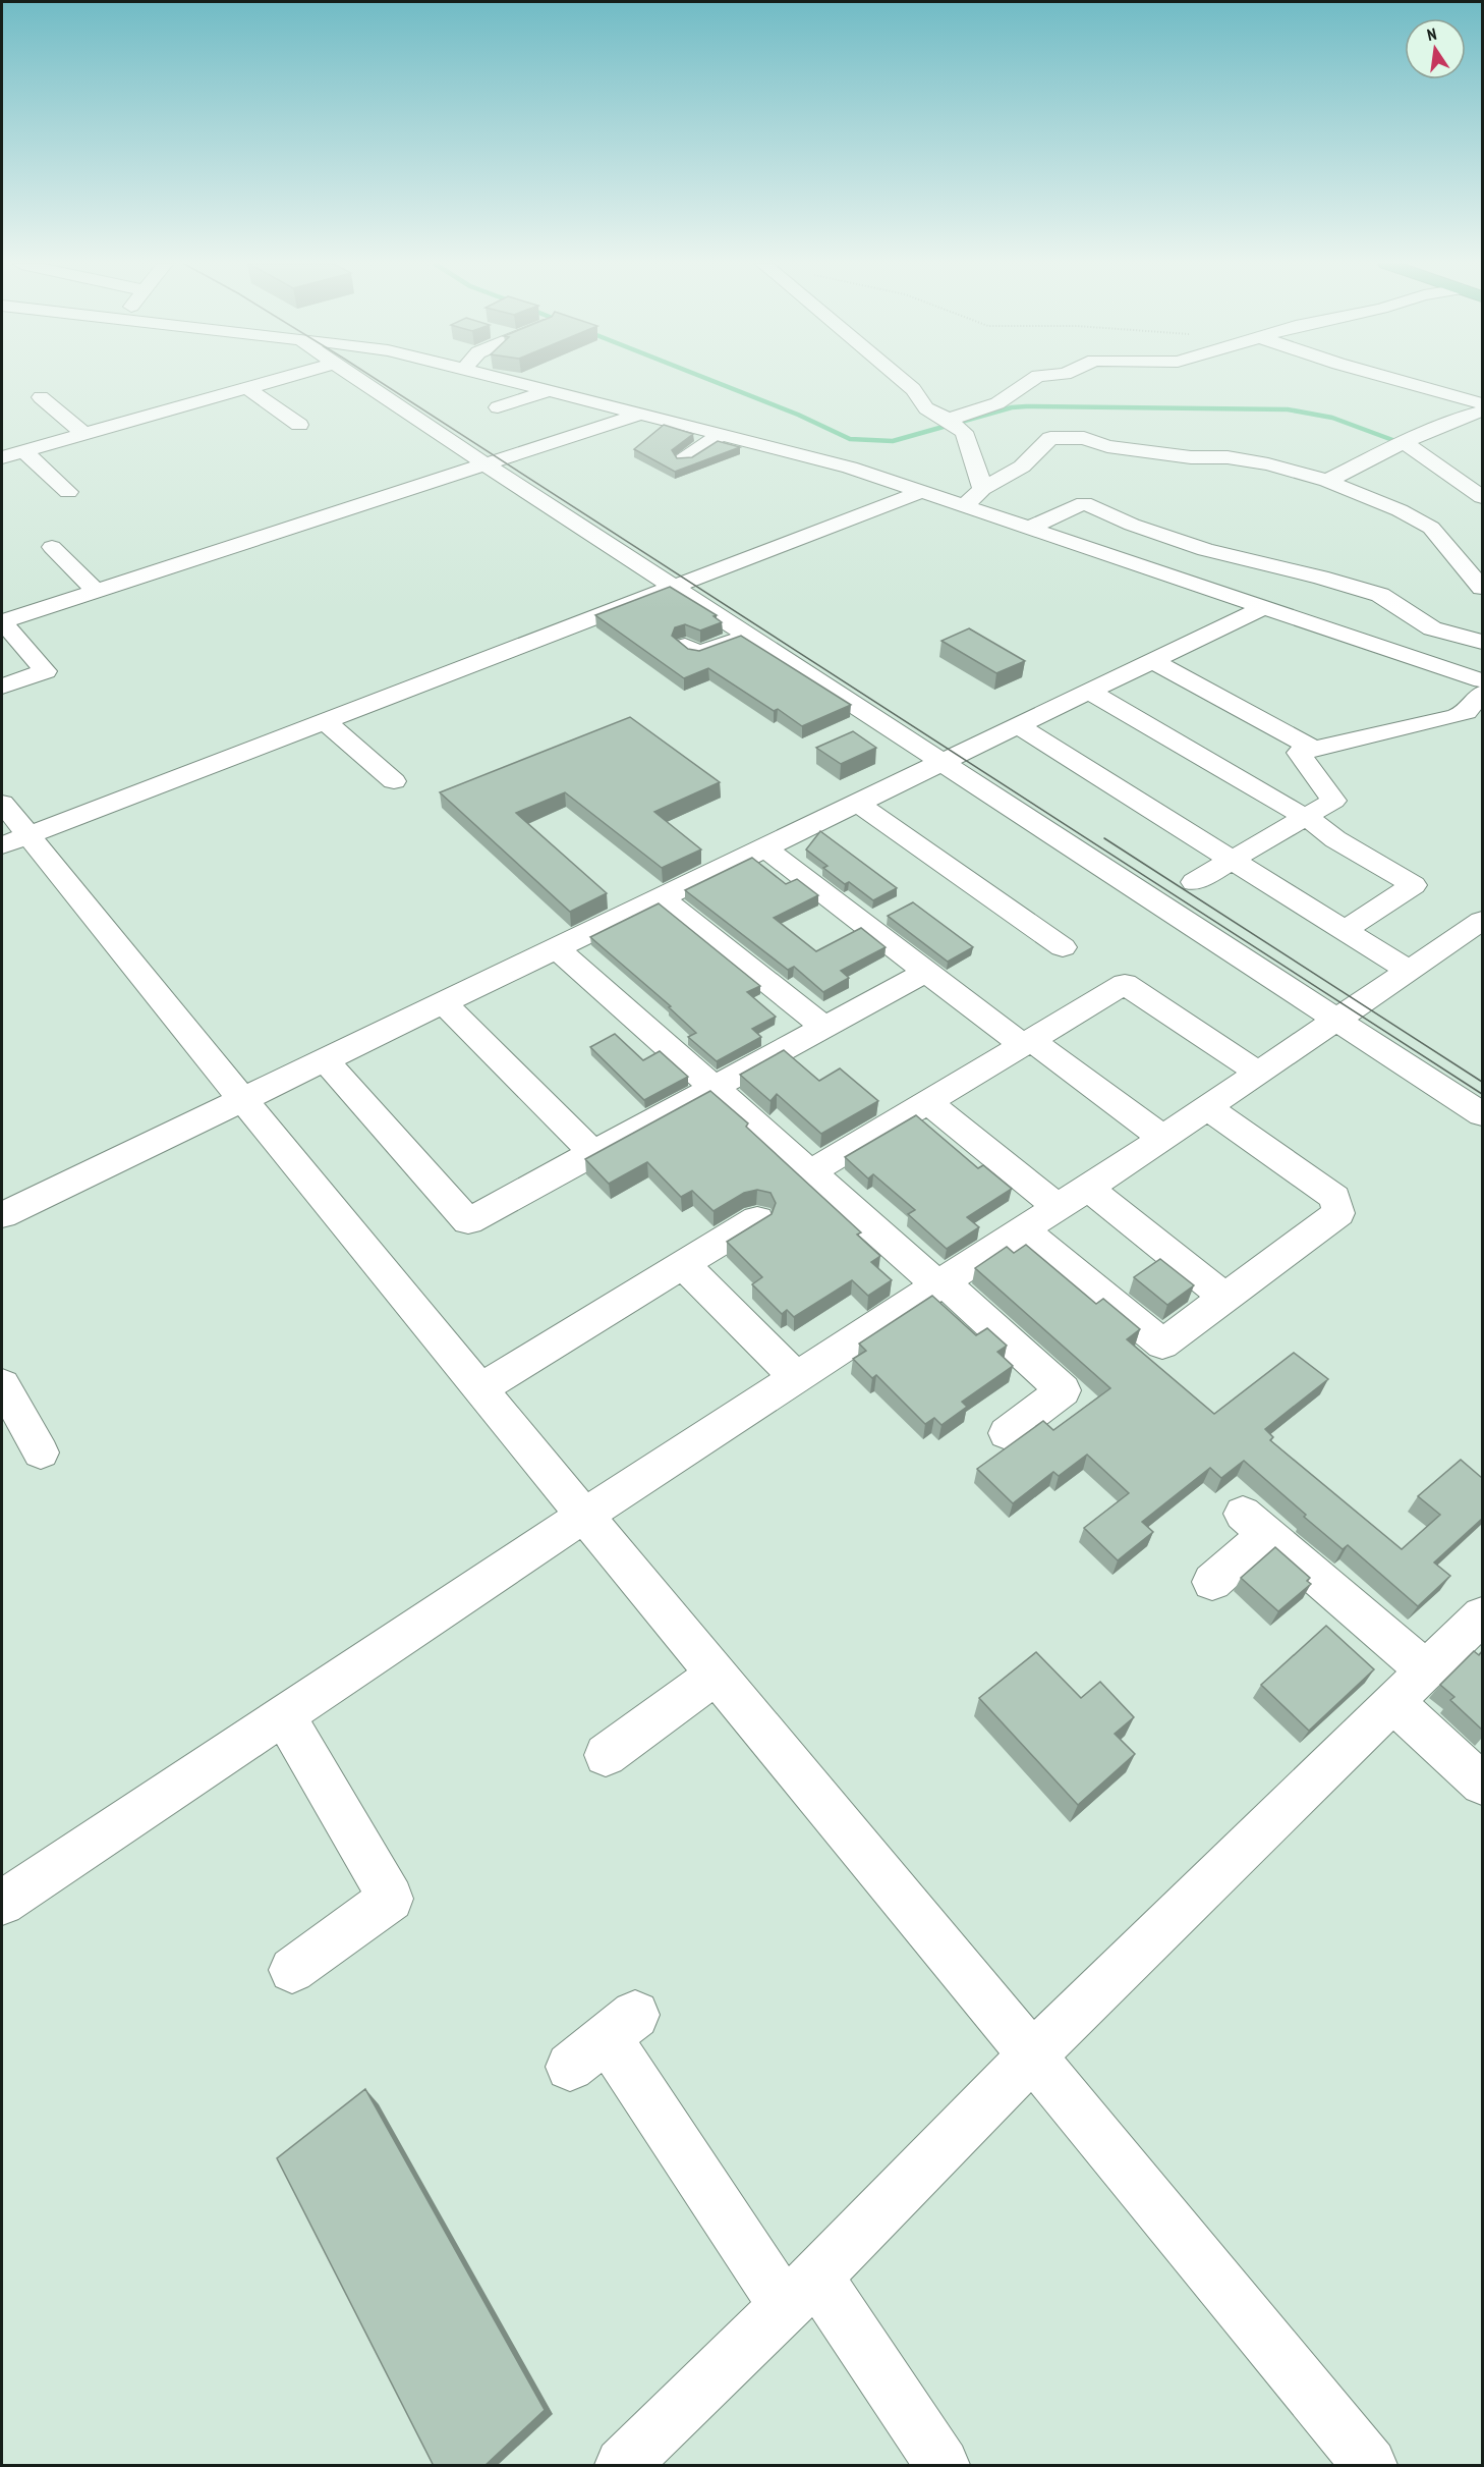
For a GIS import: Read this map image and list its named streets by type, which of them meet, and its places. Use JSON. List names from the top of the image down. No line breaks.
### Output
{"north":"top"}
